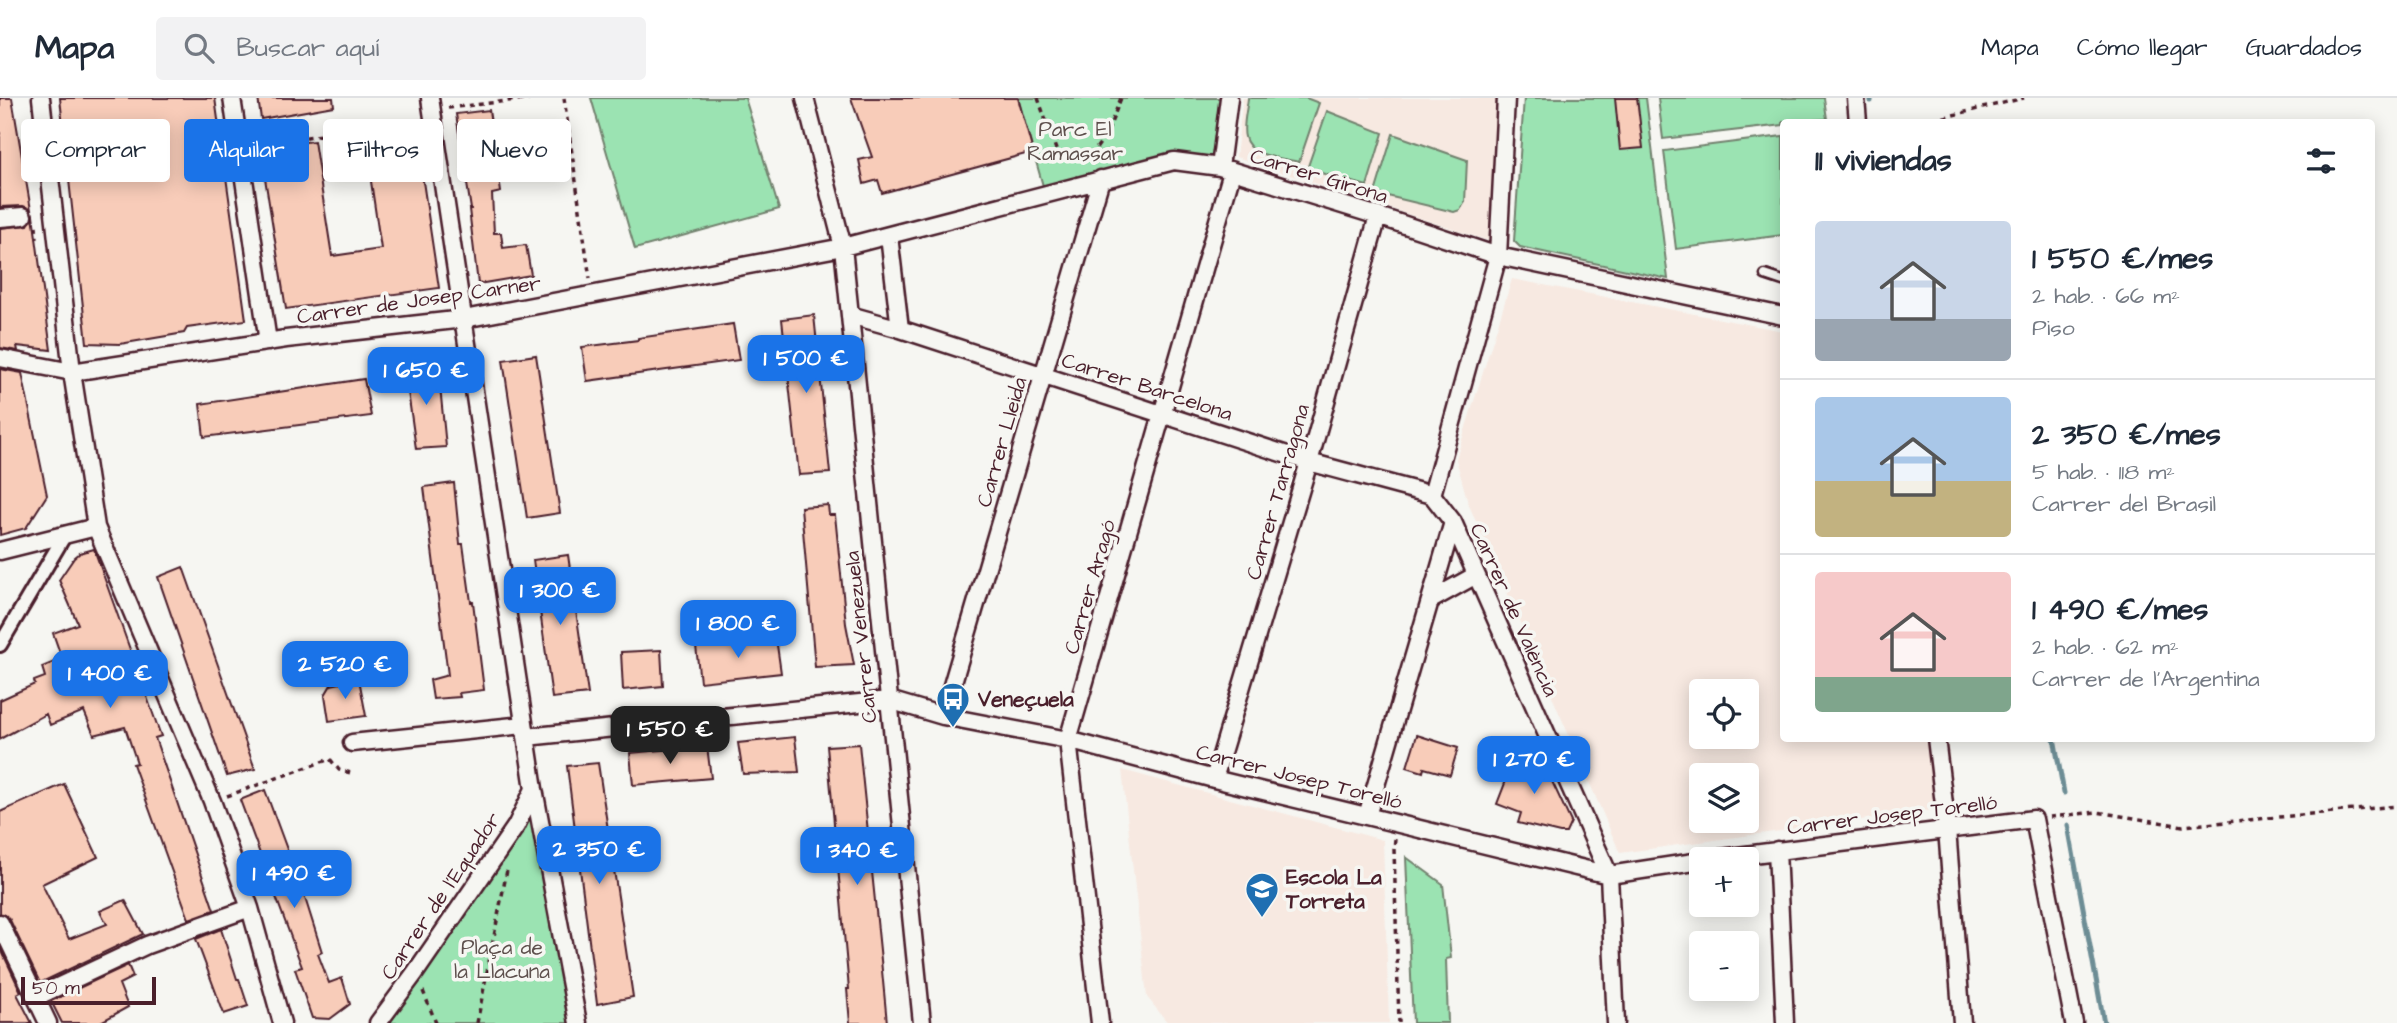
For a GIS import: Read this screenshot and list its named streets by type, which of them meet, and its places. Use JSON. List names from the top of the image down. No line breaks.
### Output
{"streets":{"street":["Carrer Girona","Carrer de Josep Carner","Carrer Barcelona","Carrer Lleida","Carrer Tarragona","Carrer Aragó","Carrer de València","Carrer Venezuela","Carrer Josep Torelló","Carrer de l'Equador"]},"crossings":[["Carrer Girona","Carrer de Josep Carner"],["Carrer Girona","Carrer Lleida"],["Carrer Girona","Carrer Tarragona"],["Carrer Girona","Carrer Aragó"],["Carrer Girona","Carrer Venezuela"],["Carrer de Josep Carner","Carrer Venezuela"],["Carrer Barcelona","Carrer Lleida"],["Carrer Barcelona","Carrer Tarragona"],["Carrer Barcelona","Carrer Aragó"],["Carrer Barcelona","Carrer de València"],["Carrer Barcelona","Carrer Venezuela"],["Carrer Lleida","Carrer Josep Torelló"],["Carrer Tarragona","Carrer Josep Torelló"],["Carrer Aragó","Carrer Josep Torelló"],["Carrer de València","Carrer Josep Torelló"],["Carrer Venezuela","Carrer Josep Torelló"]],"parks":["Parc El Ramassar","Plaça de la Llacuna"],"places":{"bus stop":["Veneçuela"],"school or university":["Escola La Torreta"]},"scale_bar":"50 m","page":{"header":"Mapa","search":"Buscar aquí","nav":["Mapa","Cómo llegar","Guardados"],"chip":["Comprar","Alquilar","Filtros","Nuevo"],"heading":"11 viviendas","list":[{"name":"1 550 €/mes","note":"2 hab. · 66 m² · Piso"},{"name":"2 350 €/mes","note":"5 hab. · 118 m² · Carrer del Brasil"},{"name":"1 490 €/mes","note":"2 hab. · 62 m² · Carrer de l'Argentina"}],"price":["1 500 €","1 650 €","1 300 €","1 800 €","2 520 €","1 400 €","1 550 €","1 270 €","2 350 €","1 340 €","1 490 €"],"map_buttons":["+","−"],"scale":"50 m"}}
